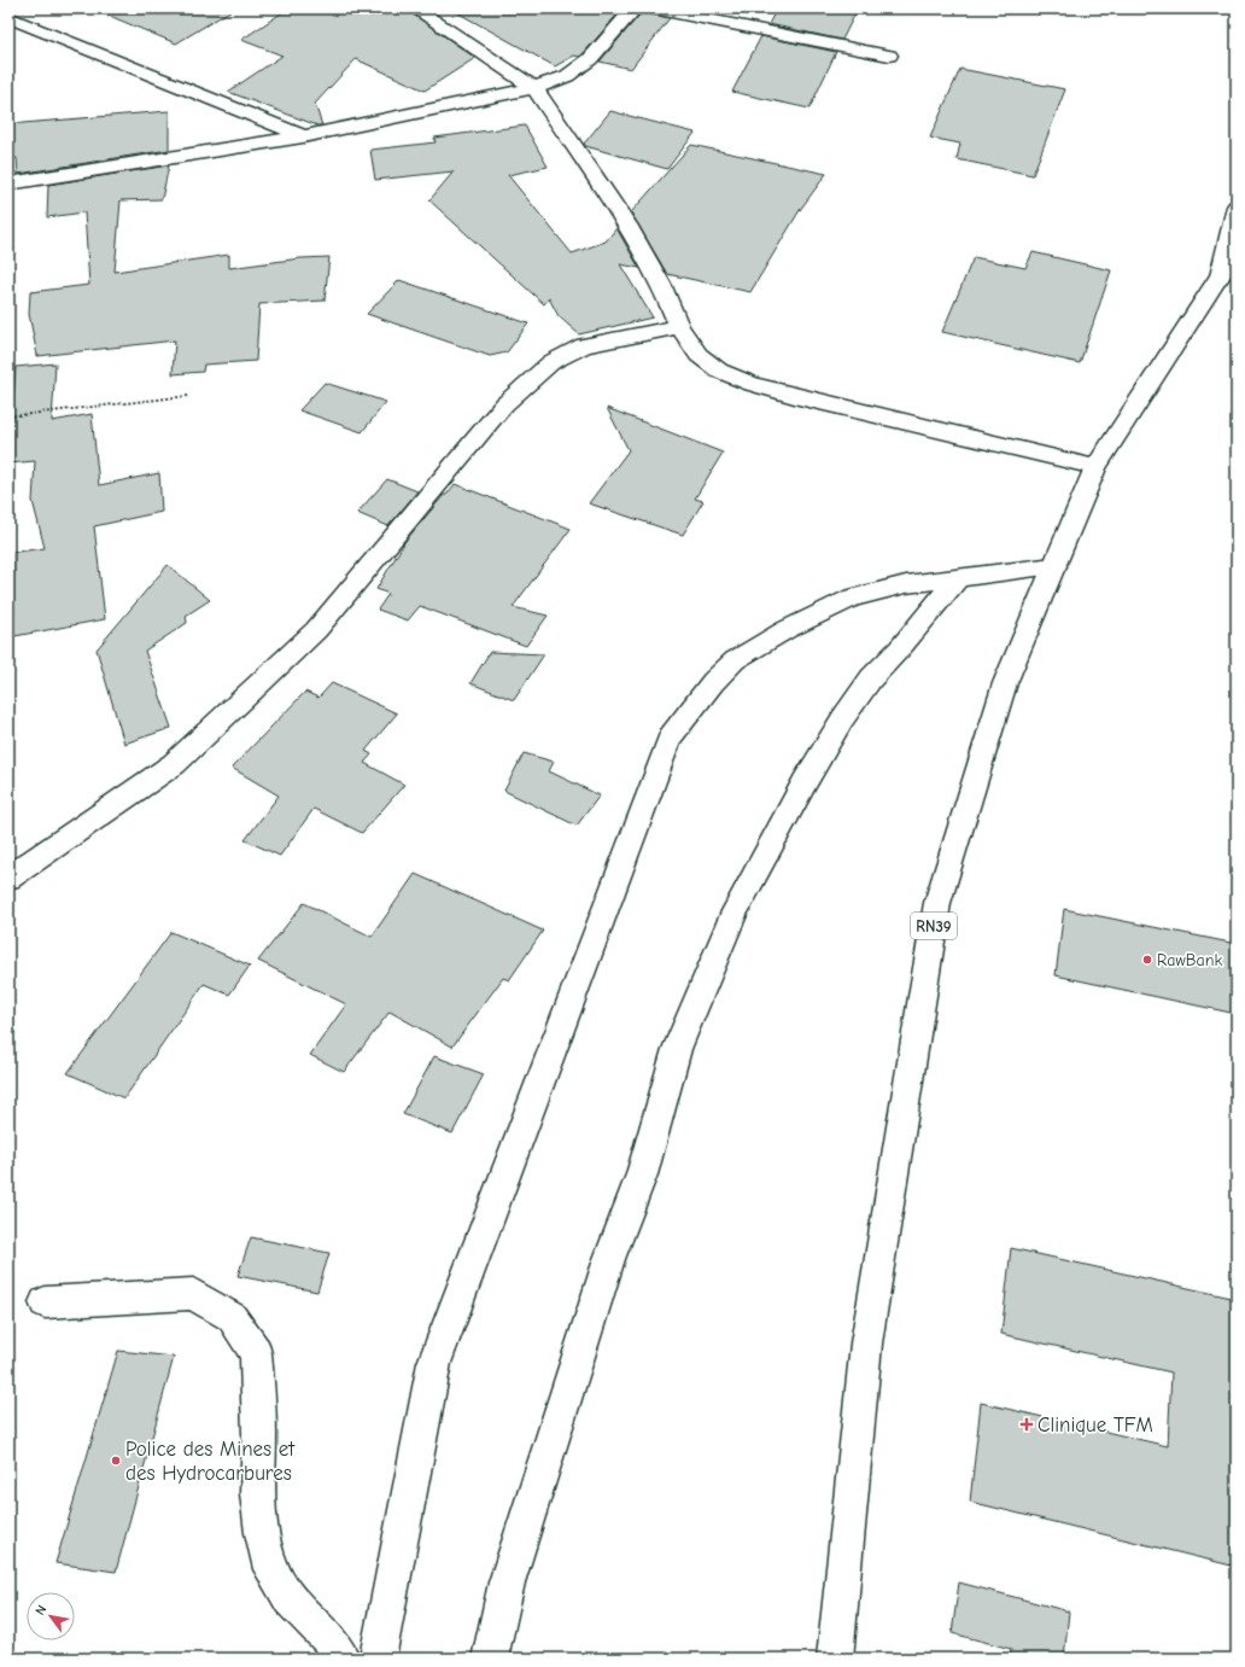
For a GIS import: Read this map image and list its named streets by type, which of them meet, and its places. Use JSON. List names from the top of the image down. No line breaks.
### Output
{"streets":{"main road":["RN39"]},"places":{"other":["RawBank","Police des Mines et des Hydrocarbures"],"health":["Clinique TFM"]},"north":"top left"}
